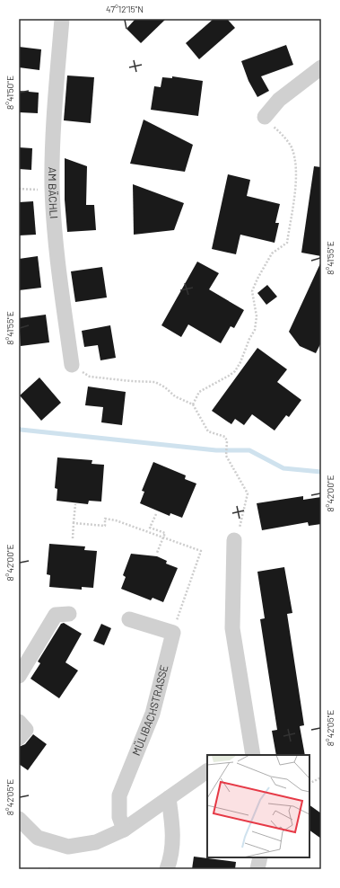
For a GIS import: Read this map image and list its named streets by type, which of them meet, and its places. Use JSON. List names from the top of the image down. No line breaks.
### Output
{"streets":{"street":["AM BÄCHLI","MÜLIBACHSTRASSE"]},"coordinates":["47°12'15\"N","8°41'50\"E","8°41'55\"E","8°42'00\"E","8°42'05\"E"]}
